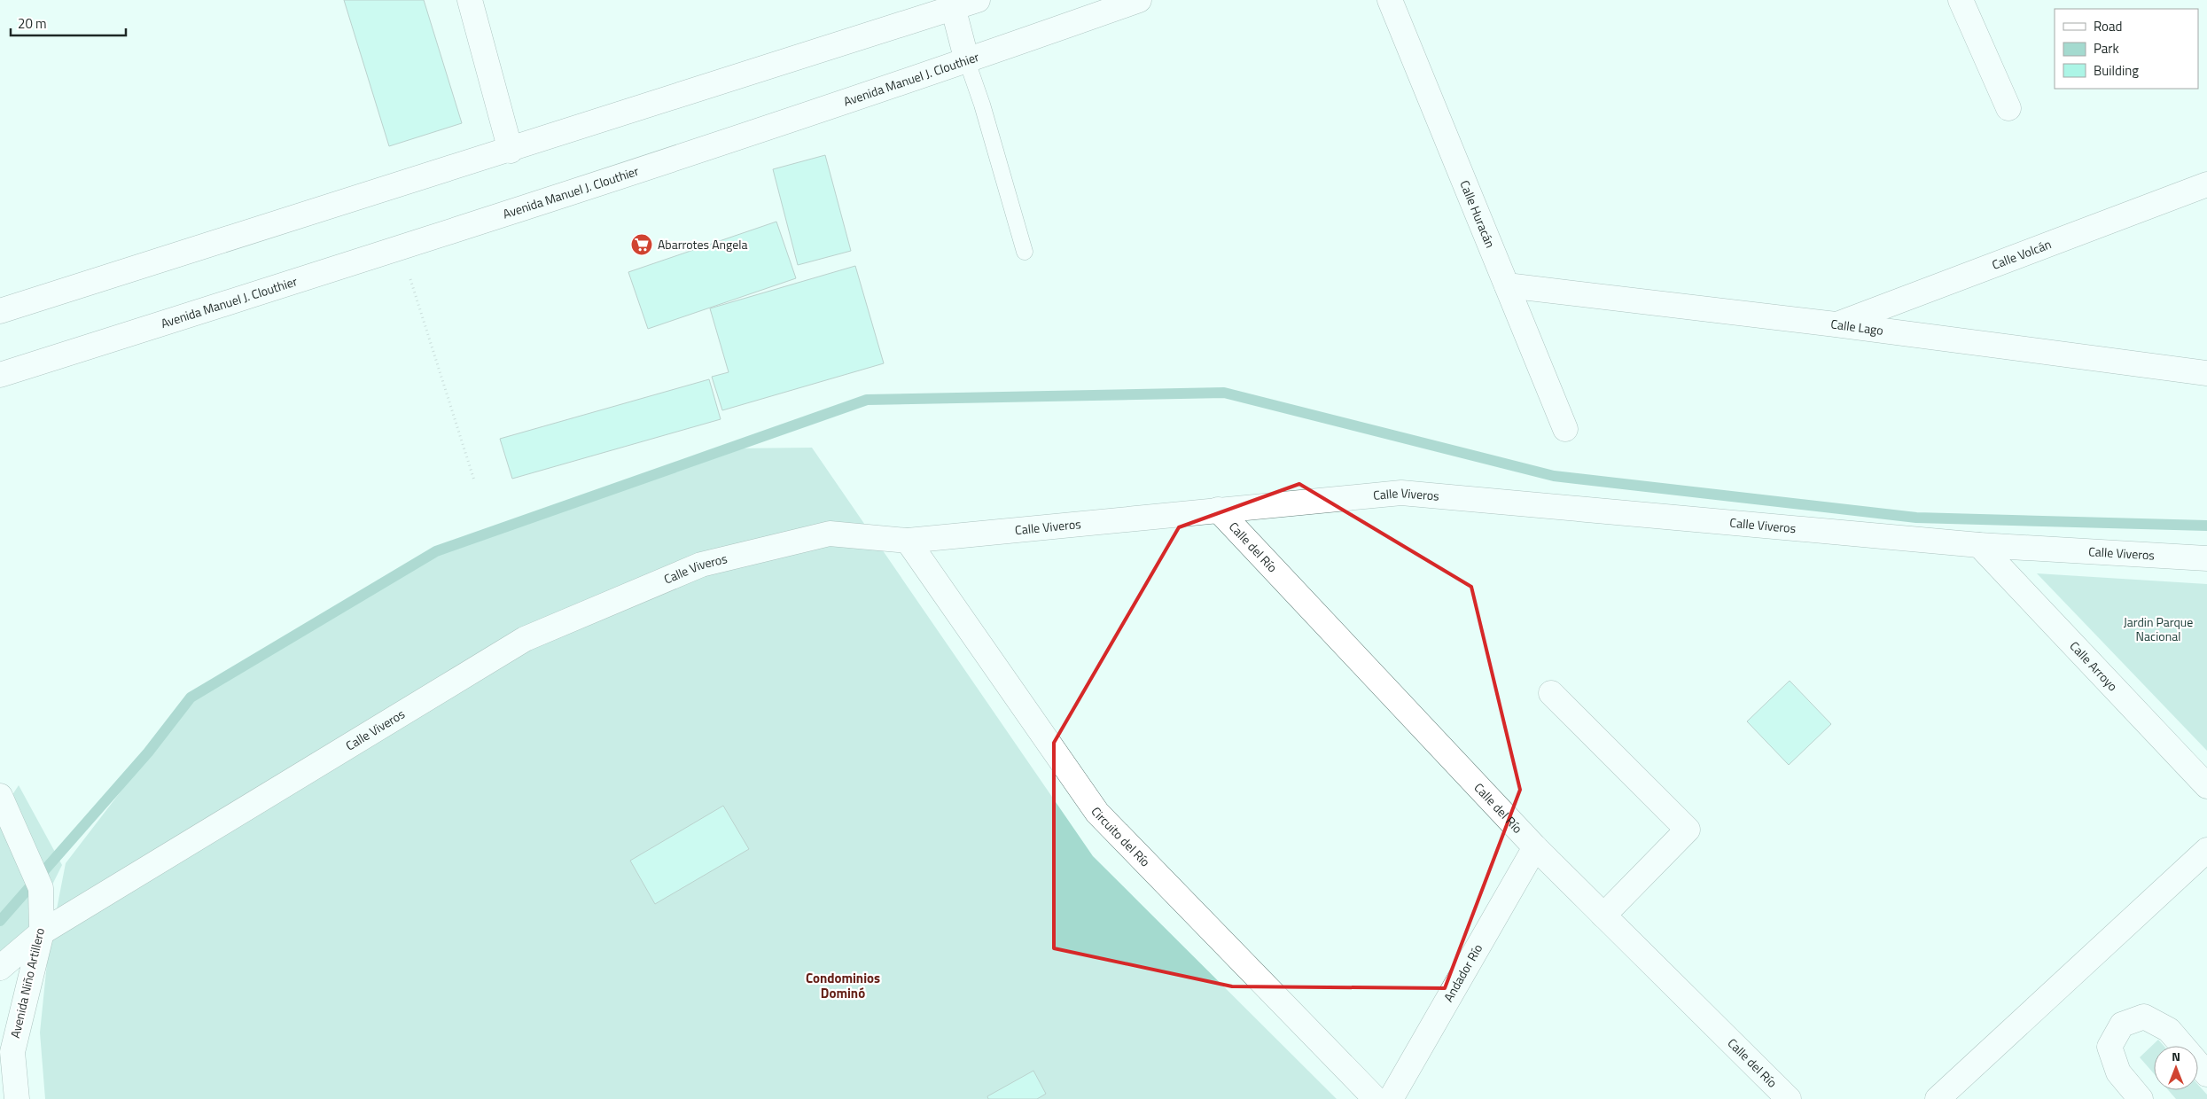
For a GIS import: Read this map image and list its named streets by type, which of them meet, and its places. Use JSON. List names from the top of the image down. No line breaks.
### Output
{"streets":{"street":["Avenida Manuel J. Clouthier","Calle Huracán","Calle Volcán","Calle Lago","Calle Viveros","Calle del Río","Calle Arroyo","Circuito del Río","Andador Río","Avenida Niño Artillero"]},"crossings":[["Calle Huracán","Calle Lago"],["Calle Volcán","Calle Lago"],["Calle Viveros","Calle del Río"],["Calle Viveros","Calle Arroyo"],["Calle Viveros","Circuito del Río"],["Calle Viveros","Avenida Niño Artillero"],["Calle del Río","Andador Río"]],"districts":["Condominios Dominó"],"parks":["Jardin Parque Nacional"],"places":{"supermarket":["Abarrotes Angela"]},"legend":["Road","Park","Building"],"scale_bar":"20 m","north":"top"}
